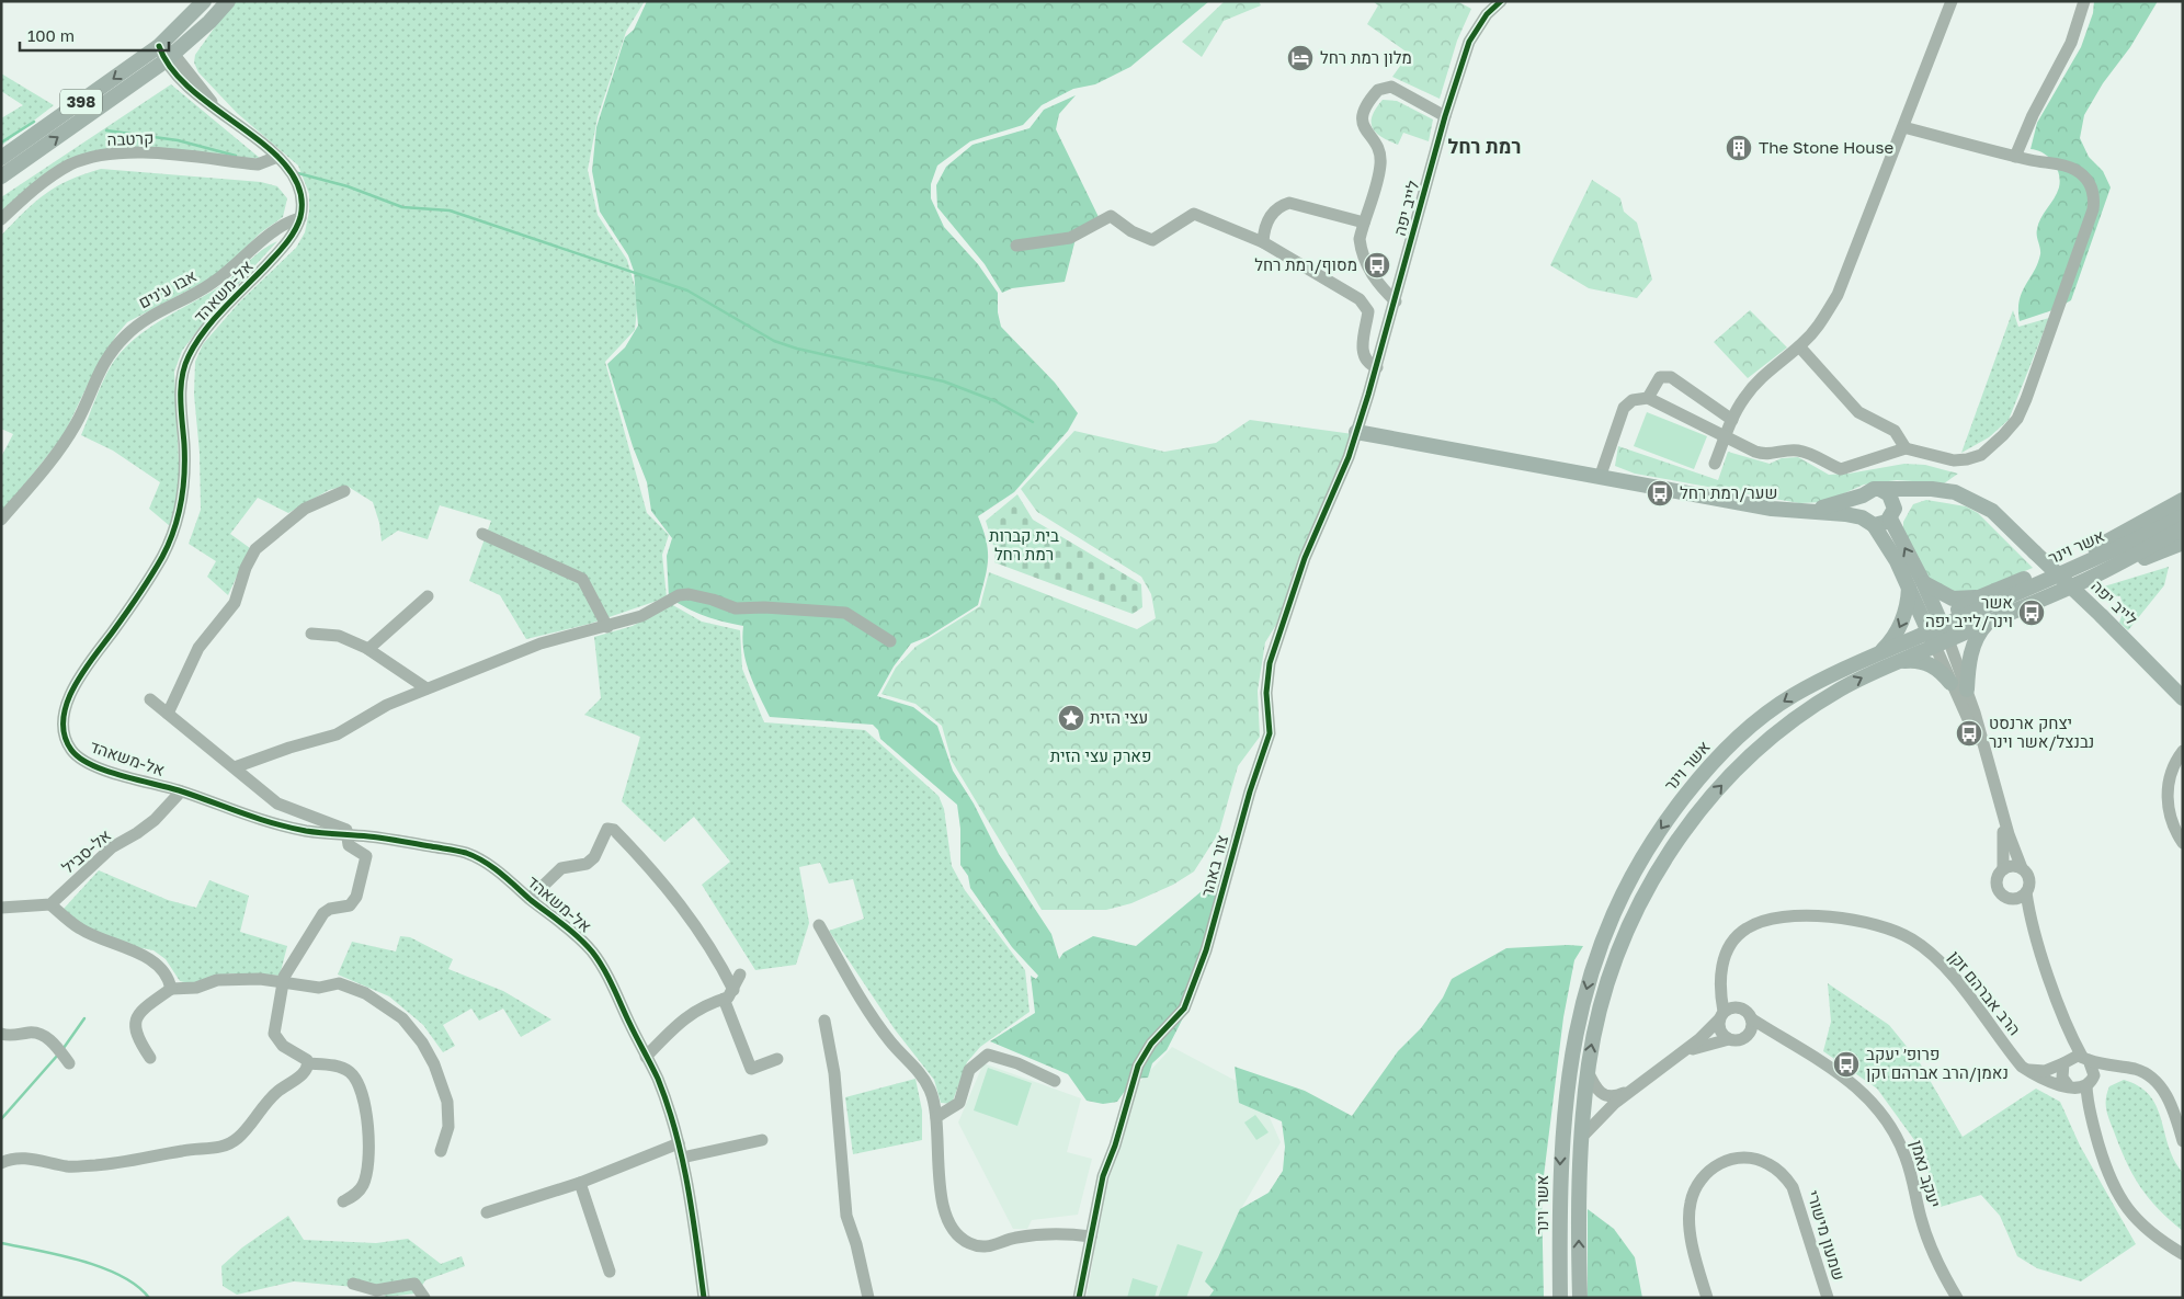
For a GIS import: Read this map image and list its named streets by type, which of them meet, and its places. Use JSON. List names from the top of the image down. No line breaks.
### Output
{"streets":{"main road":["398","לייב יפה","אשר וינר"],"street":["קרטבה","אבו ע'נים","אל-משאהד","אל-סביל","צור באהר","הרב אברהם זקן","יעקב נאמן","שמעון מישורי"]},"crossings":[["לייב יפה","צור באהר"],["אבו ע'נים","אל-משאהד"],["אל-משאהד","אל-סביל"],["הרב אברהם זקן","יעקב נאמן"]],"districts":["רמת רחל"],"parks":["בית קברות רמת רחל","פארק עצי הזית"],"places":{"hotel":["מלון רמת רחל"],"building":["The Stone House"],"bus stop":["מסוף/רמת רחל","שער/רמת רחל","אשר וינר/לייב יפה","יצחק ארנסט נבנצל/אשר וינר","פרופ׳ יעקב נאמן/הרב אברהם זקן"],"place":["עצי הזית"]},"scale_bar":"100 m"}
